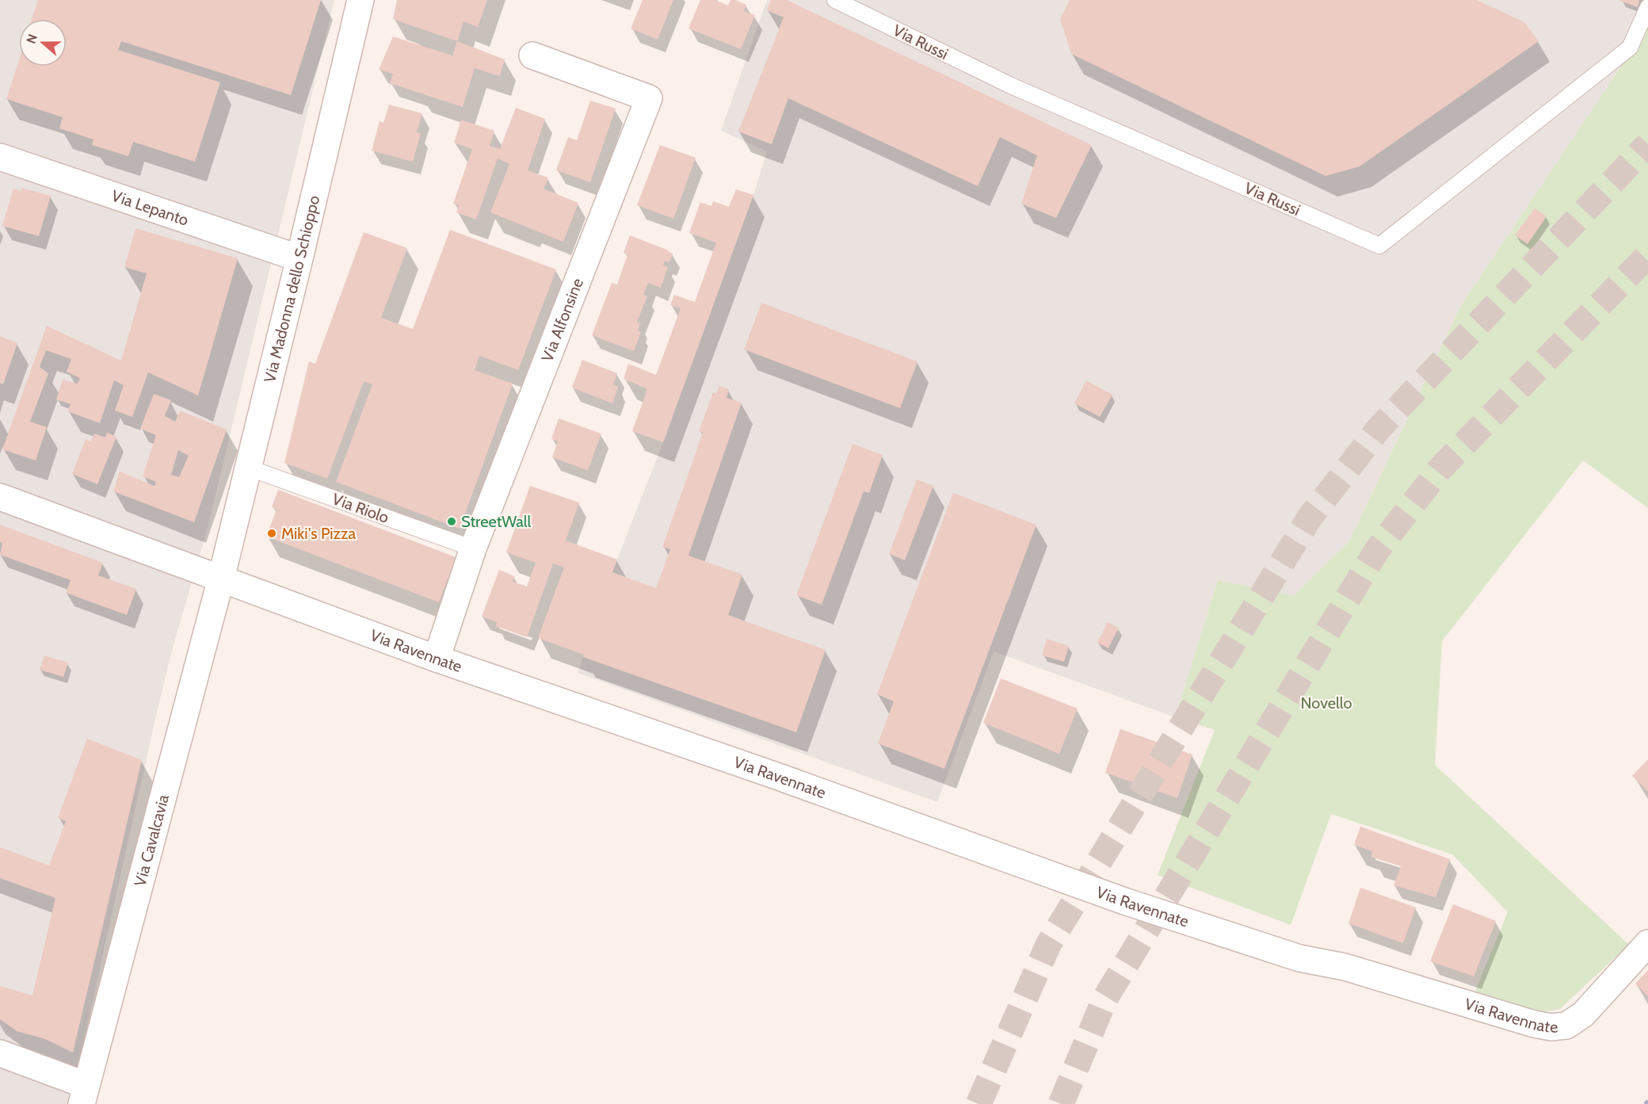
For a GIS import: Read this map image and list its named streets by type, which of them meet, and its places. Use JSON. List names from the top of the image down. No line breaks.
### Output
{"streets":{"street":["Via Lepanto","Via Madonna dello Schioppo","Via Alfonsine","Via Ravennate","Via Cavalcavia"],"lane":["Via Russi","Via Riolo"]},"crossings":[["Via Lepanto","Via Madonna dello Schioppo"],["Via Madonna dello Schioppo","Via Riolo"],["Via Madonna dello Schioppo","Via Ravennate"],["Via Madonna dello Schioppo","Via Cavalcavia"],["Via Alfonsine","Via Riolo"],["Via Alfonsine","Via Ravennate"],["Via Ravennate","Via Cavalcavia"]],"parks":["Novello"],"places":["StreetWall","Miki's Pizza"],"north":"left"}
